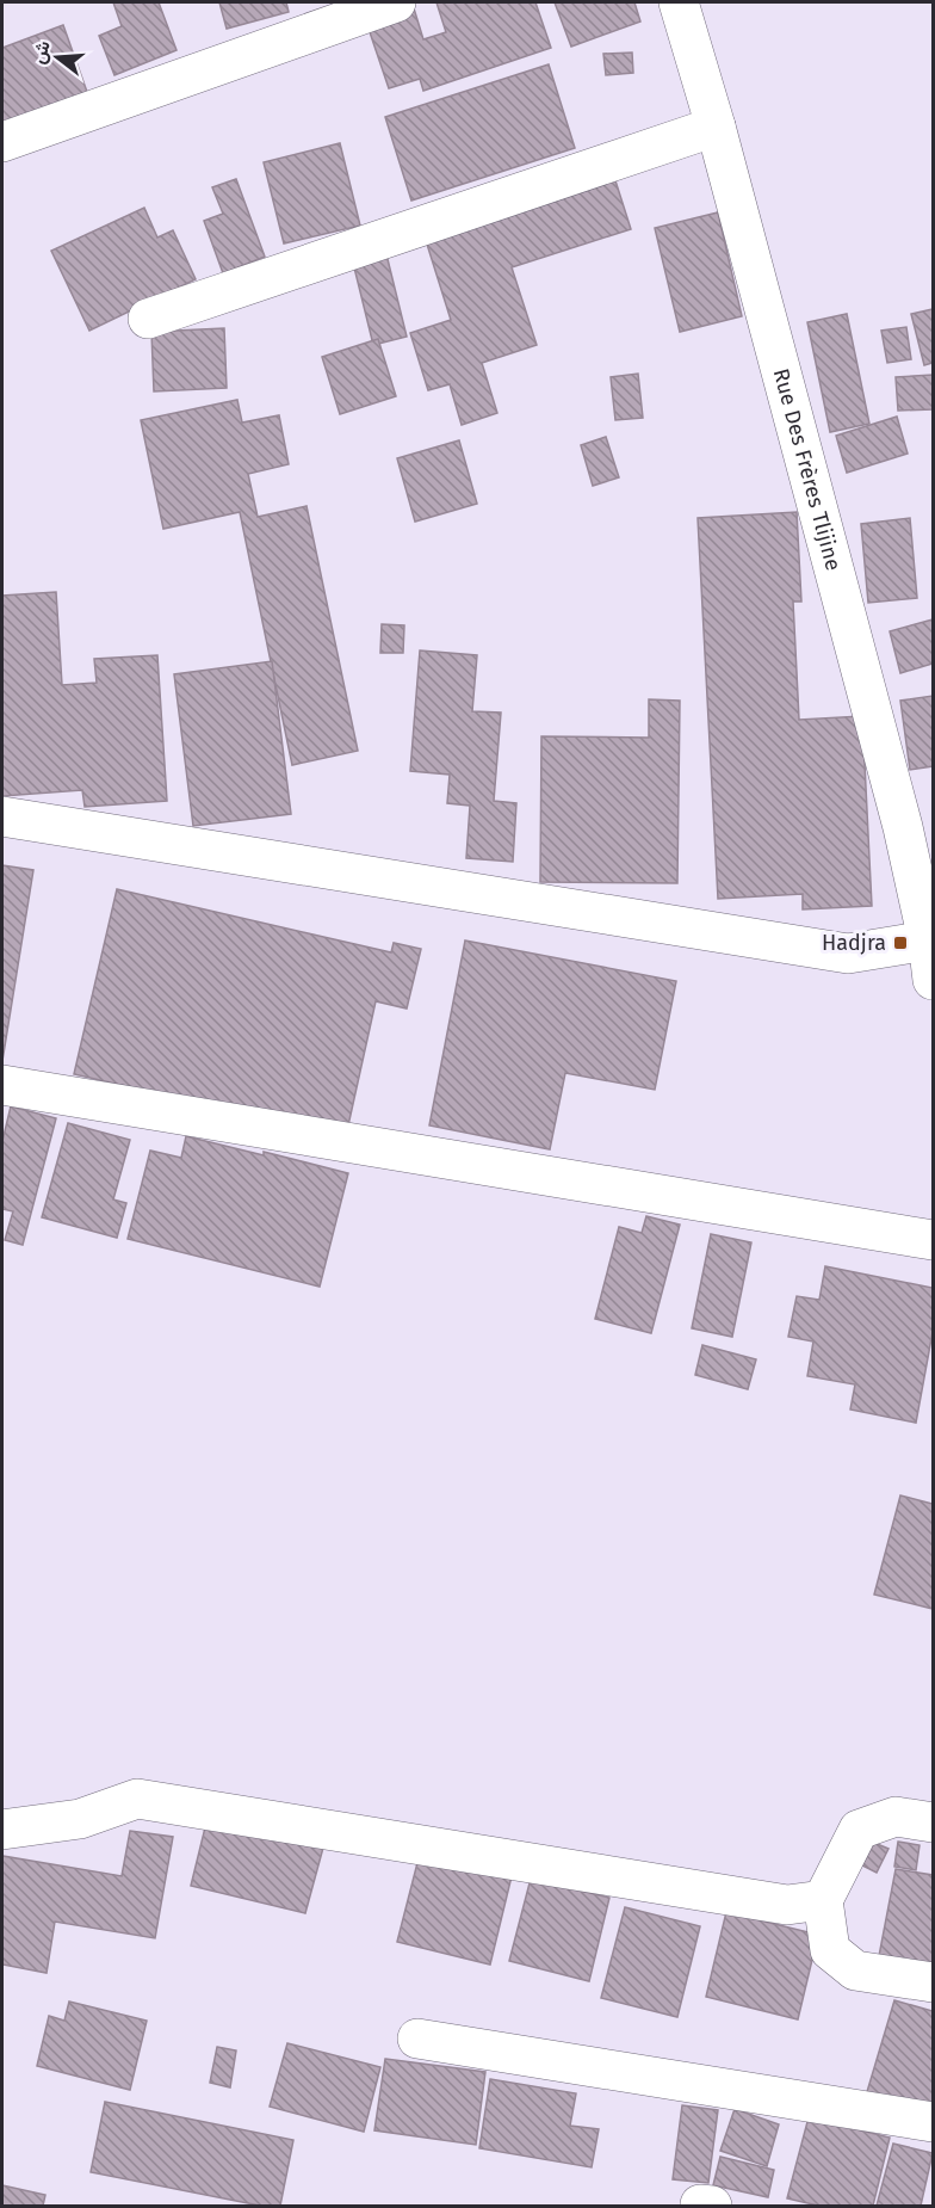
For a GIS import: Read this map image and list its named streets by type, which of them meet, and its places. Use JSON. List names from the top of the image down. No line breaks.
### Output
{"streets":{"street":["Rue Des Frères Tlijine"]},"places":{"transit":["Hadjra"]},"north":"left"}
